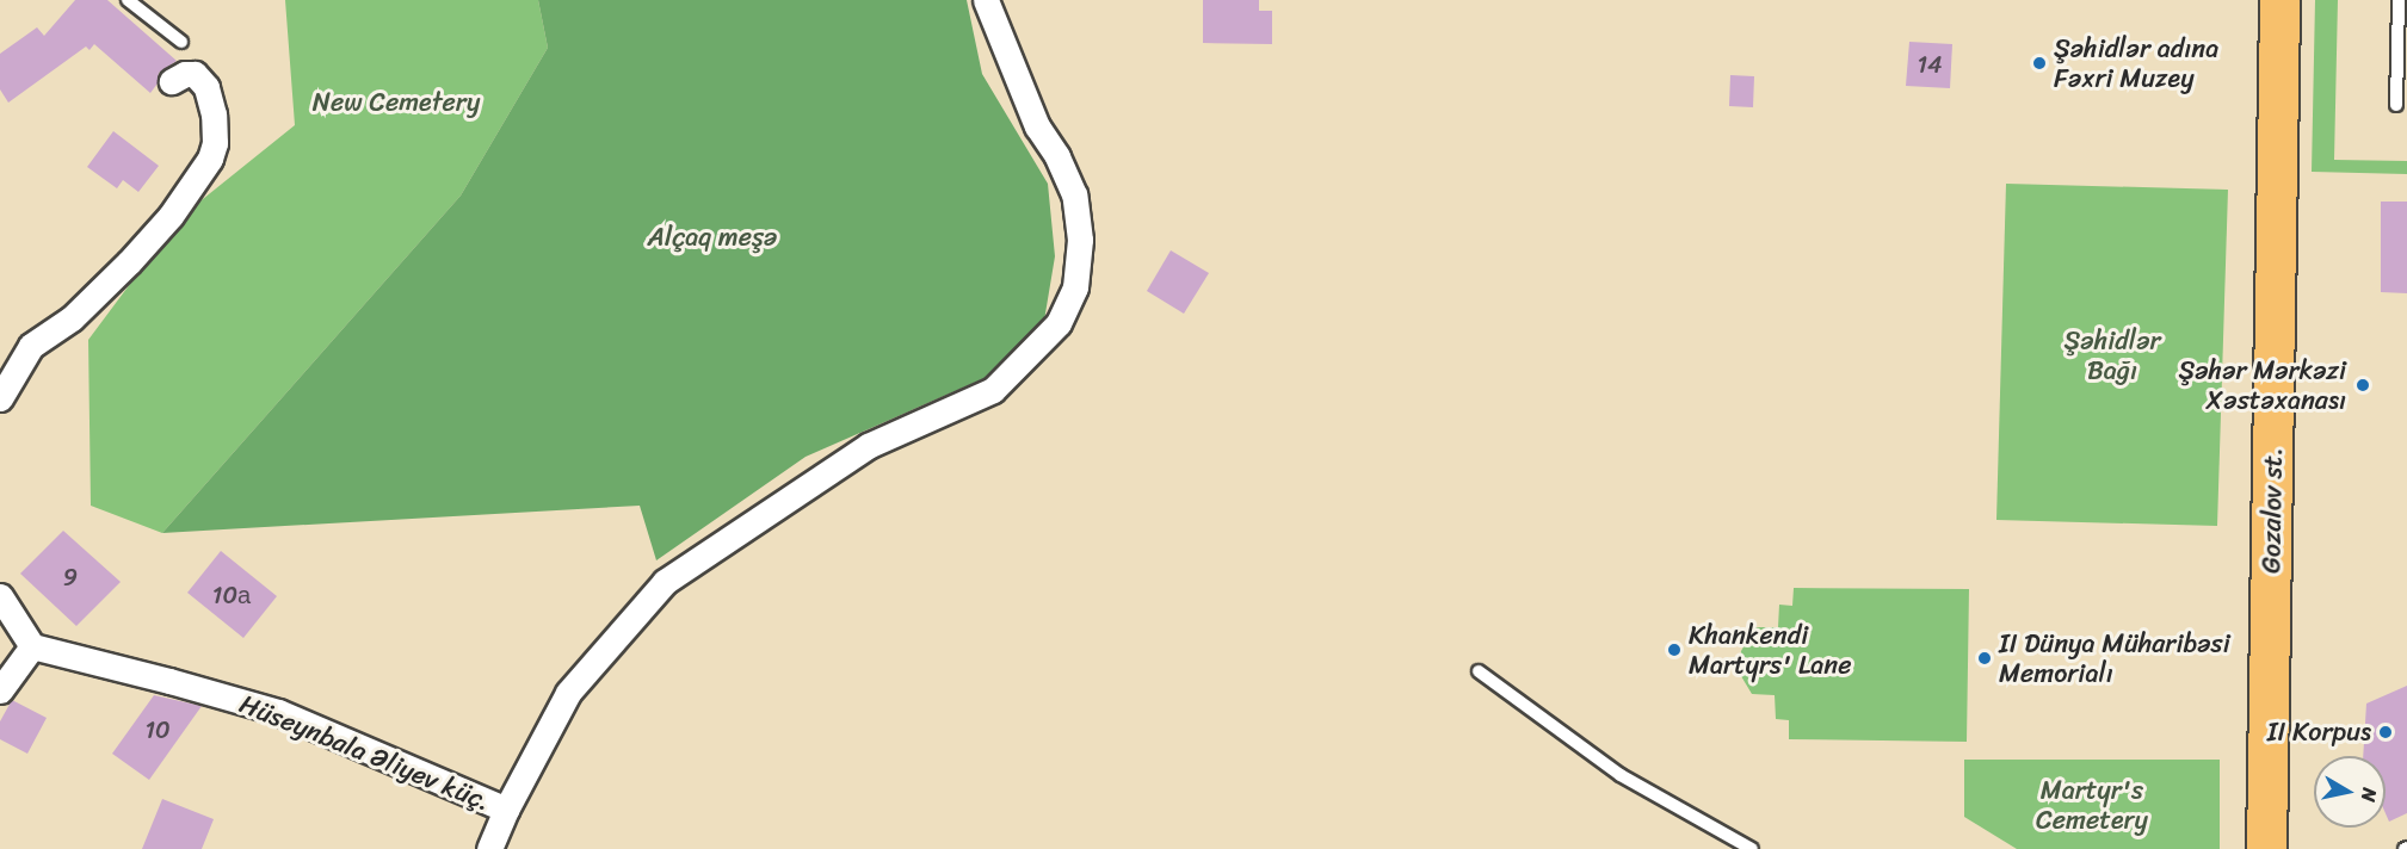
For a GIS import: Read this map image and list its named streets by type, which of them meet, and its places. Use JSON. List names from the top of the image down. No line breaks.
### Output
{"streets":{"main road":["Gozalov st."],"street":["Hüseynbala Əliyev küç."]},"parks":["New Cemetery","Alçaq meşə","Şəhidlər Bağı","Martyr's Cemetery"],"places":["Şəhidlər adına Fəxri Muzey","Şəhər Mərkəzi Xəstəxanası","Khankendi Martyrs' Lane","II Dünya Müharibəsi Memorialı","II Korpus"],"house_numbers":["14","9","10а","10"],"north":"right"}
